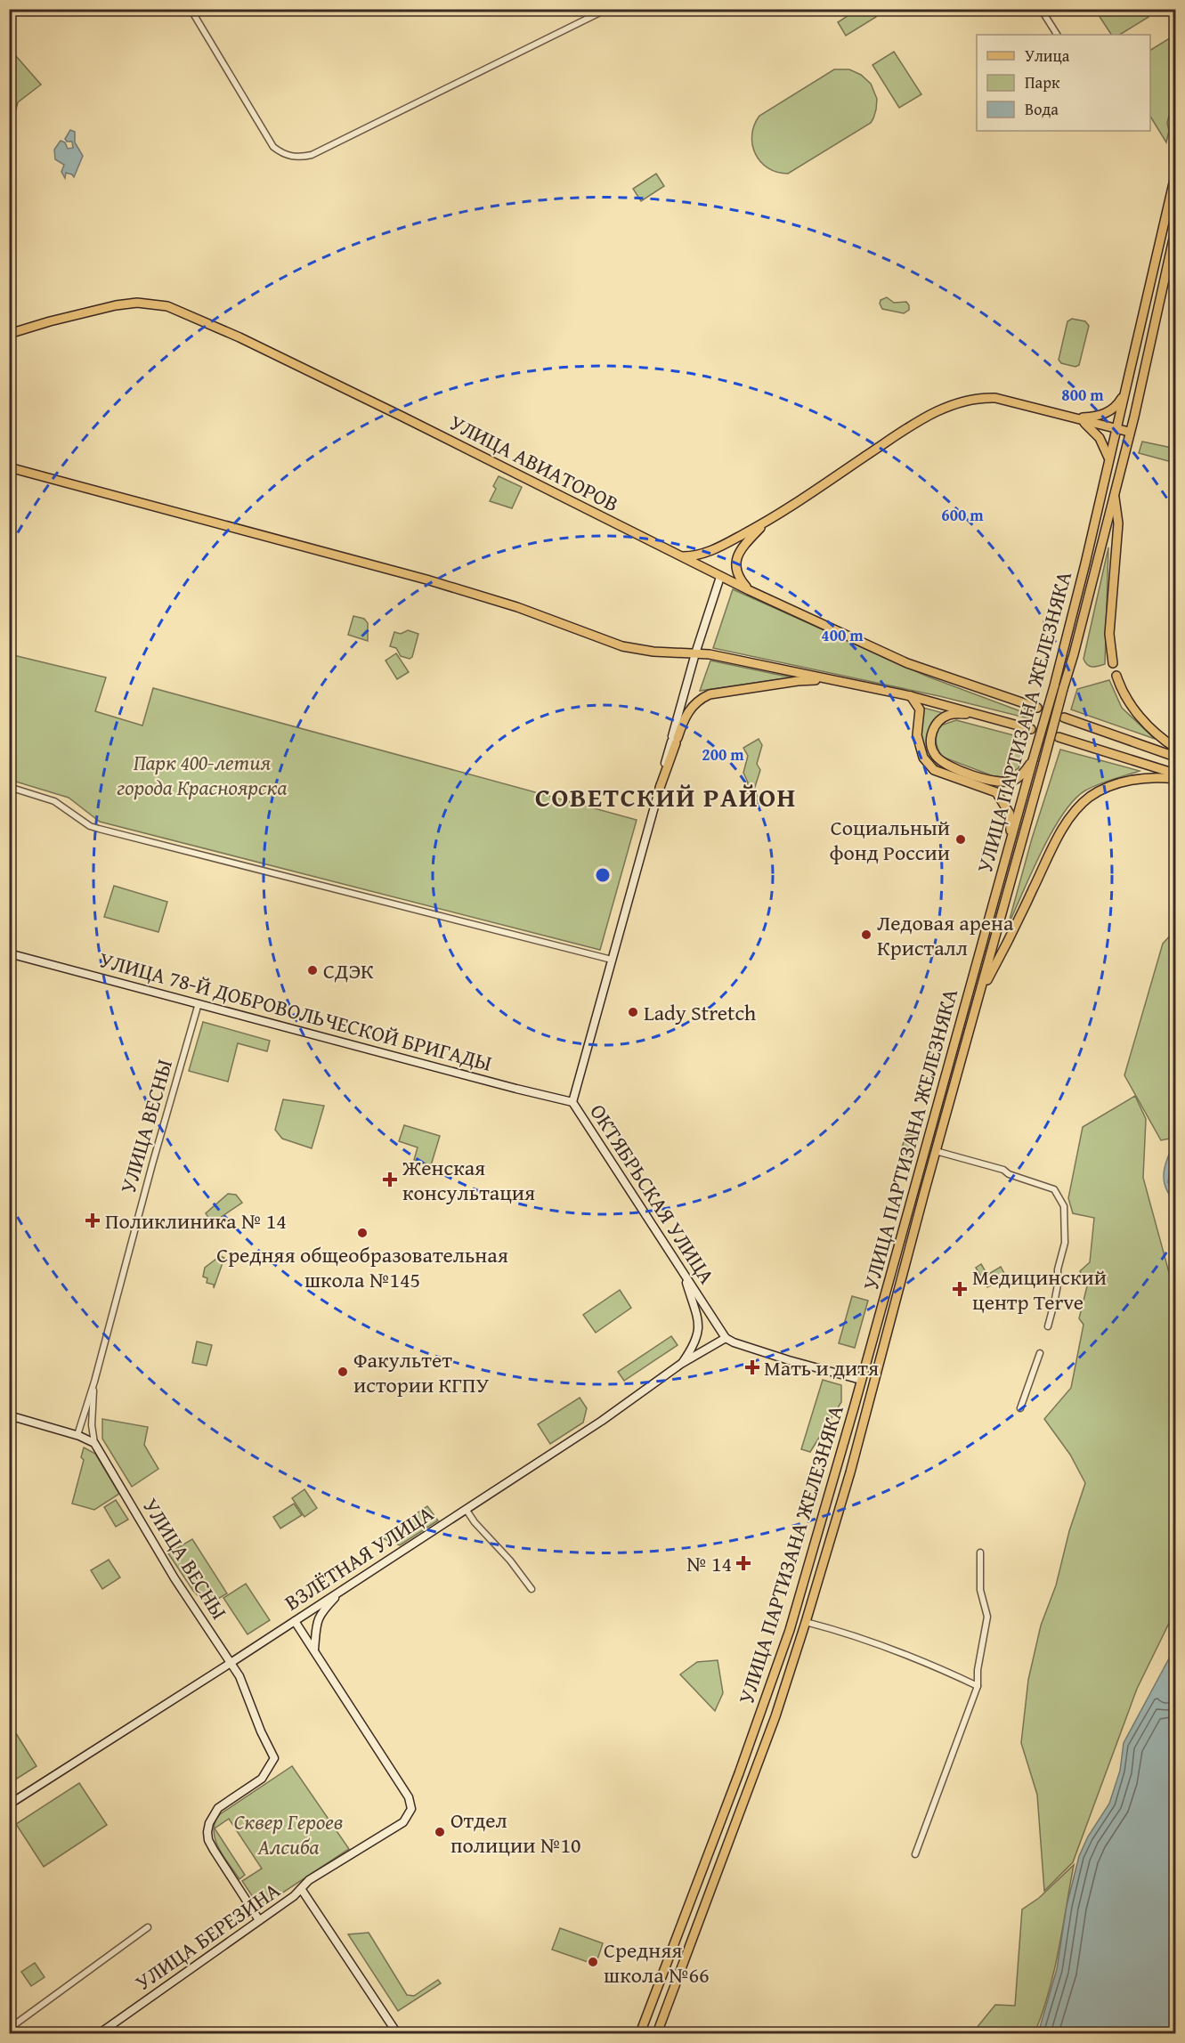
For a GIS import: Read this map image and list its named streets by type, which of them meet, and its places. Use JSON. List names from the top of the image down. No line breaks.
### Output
{"streets":{"main road":["УЛИЦА АВИАТОРОВ","УЛИЦА ПАРТИЗАНА ЖЕЛЕЗНЯКА"],"street":["УЛИЦА 78-Й ДОБРОВОЛЬЧЕСКОЙ БРИГАДЫ","УЛИЦА ВЕСНЫ","ОКТЯБРЬСКАЯ УЛИЦА","ВЗЛЁТНАЯ УЛИЦА","УЛИЦА БЕРЕЗИНА"]},"crossings":[["УЛИЦА 78-Й ДОБРОВОЛЬЧЕСКОЙ БРИГАДЫ","УЛИЦА ВЕСНЫ"],["УЛИЦА 78-Й ДОБРОВОЛЬЧЕСКОЙ БРИГАДЫ","ОКТЯБРЬСКАЯ УЛИЦА"],["УЛИЦА ВЕСНЫ","ВЗЛЁТНАЯ УЛИЦА"],["УЛИЦА ВЕСНЫ","УЛИЦА БЕРЕЗИНА"],["ОКТЯБРЬСКАЯ УЛИЦА","ВЗЛЁТНАЯ УЛИЦА"],["ВЗЛЁТНАЯ УЛИЦА","УЛИЦА БЕРЕЗИНА"]],"districts":["СОВЕТСКИЙ РАЙОН"],"parks":["Парк 400-летия города Красноярска","Сквер Героев Алсиба"],"places":{"other":["Социальный фонд России","Ледовая арена Кристалл","СДЭК","Lady Stretch","Средняя общеобразовательная школа №145","Факультет истории КГПУ","Отдел полиции №10","Средняя школа №66"],"health":["Женская консультация","Поликлиника № 14","Медицинский центр Terve","Мать и дитя","№ 14"]},"legend":["Улица","Парк","Вода"],"rings":["800 m","600 m","400 m","200 m"]}
